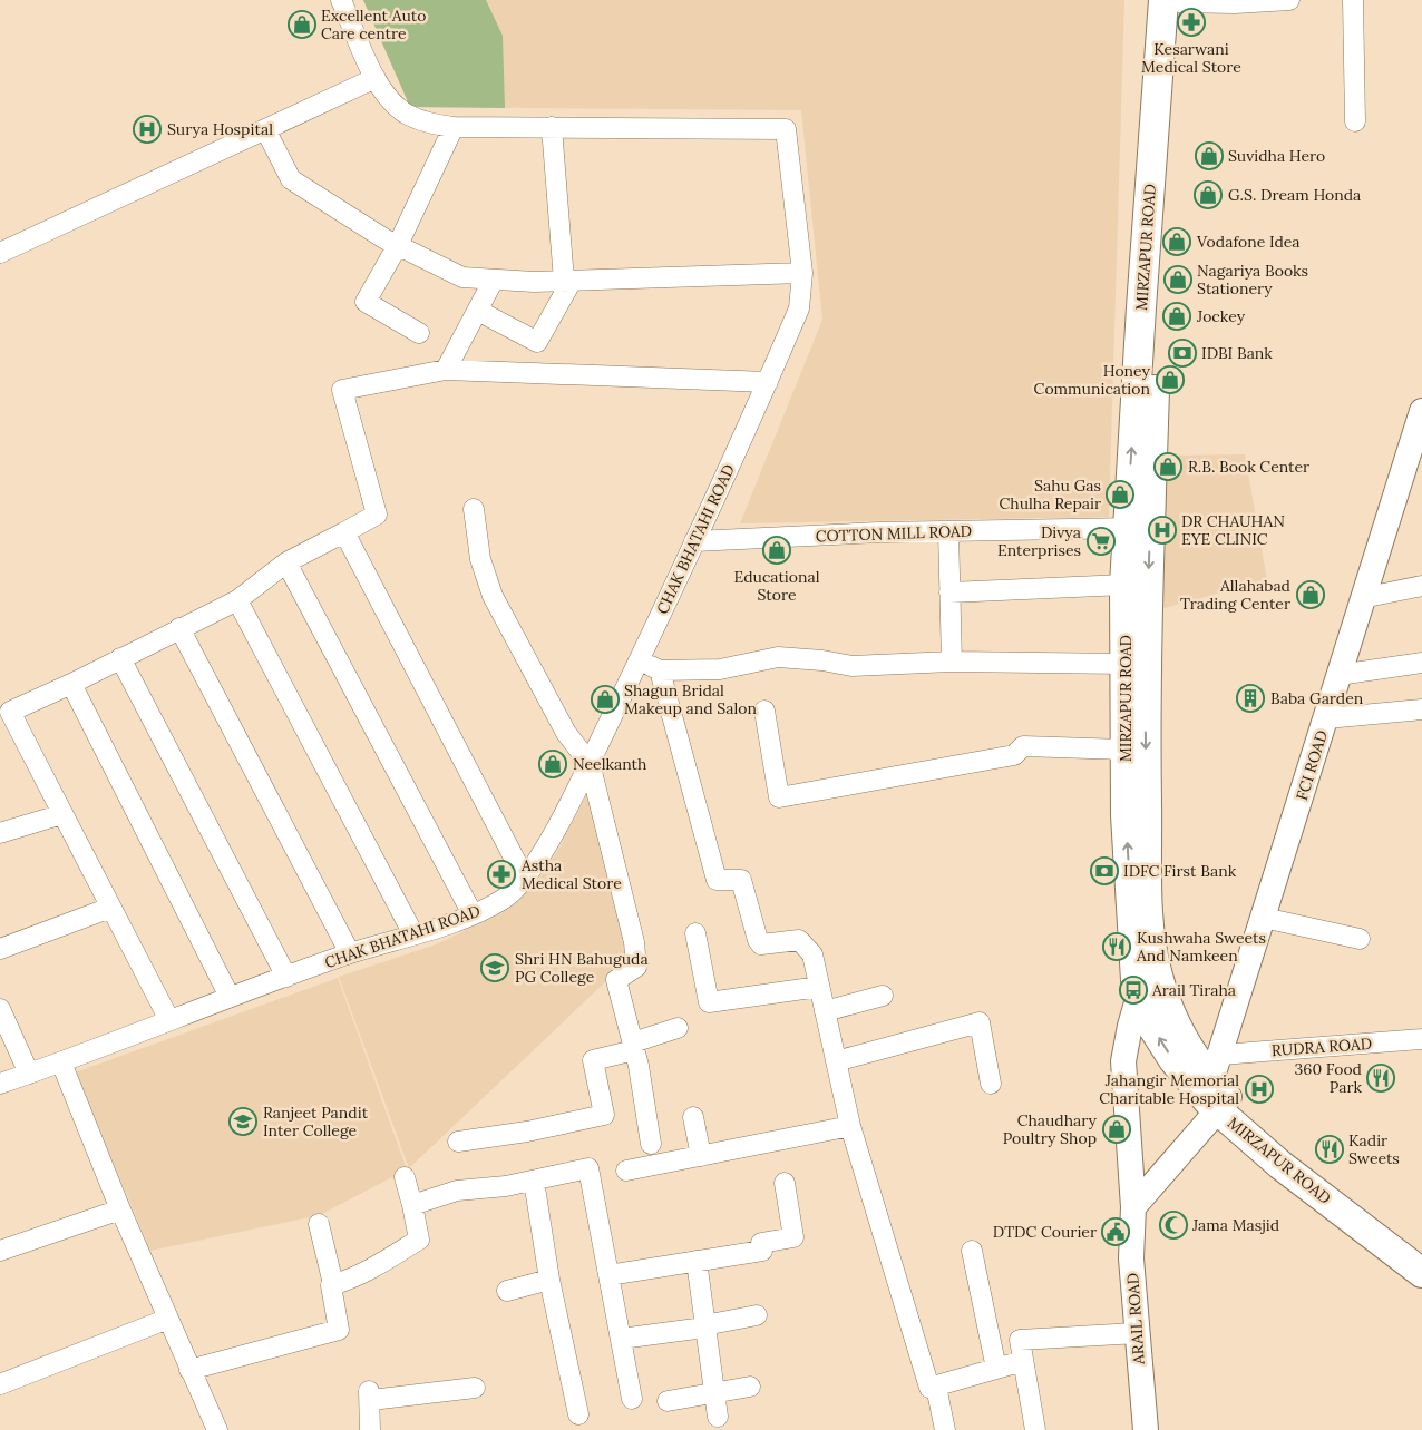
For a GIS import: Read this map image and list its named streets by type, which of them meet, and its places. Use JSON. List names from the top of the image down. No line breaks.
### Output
{"streets":{"highway":["MIRZAPUR ROAD"],"main road":["FCI ROAD","ARAIL ROAD"],"street":["COTTON MILL ROAD","CHAK BHATAHI ROAD","RUDRA ROAD"]},"crossings":[["MIRZAPUR ROAD","COTTON MILL ROAD"],["MIRZAPUR ROAD","FCI ROAD"],["MIRZAPUR ROAD","RUDRA ROAD"],["MIRZAPUR ROAD","ARAIL ROAD"],["COTTON MILL ROAD","CHAK BHATAHI ROAD"],["FCI ROAD","RUDRA ROAD"]],"places":{"pharmacy":["Kesarwani Medical Store","Astha Medical Store"],"shop":["Excellent Auto Care centre","Suvidha Hero","G.S. Dream Honda","Vodafone Idea","Nagariya Books Stationery","Jockey","Honey Communication","R.B. Book Center","Sahu Gas Chulha Repair","Educational Store","Allahabad Trading Center","Shagun Bridal Makeup and Salon","Neelkanth","Chaudhary Poultry Shop"],"hospital":["Surya Hospital","DR CHAUHAN EYE CLINIC","Jahangir Memorial Charitable Hospital"],"bank":["IDBI Bank","IDFC First Bank"],"supermarket":["Divya Enterprises"],"building":["Baba Garden"],"restaurant":["Kushwaha Sweets And Namkeen","360 Food Park","Kadir Sweets"],"school or university":["Shri HN Bahuguda PG College","Ranjeet Pandit Inter College"],"bus stop":["Arail Tiraha"],"mosque":["Jama Masjid"],"public building":["DTDC Courier"]}}
